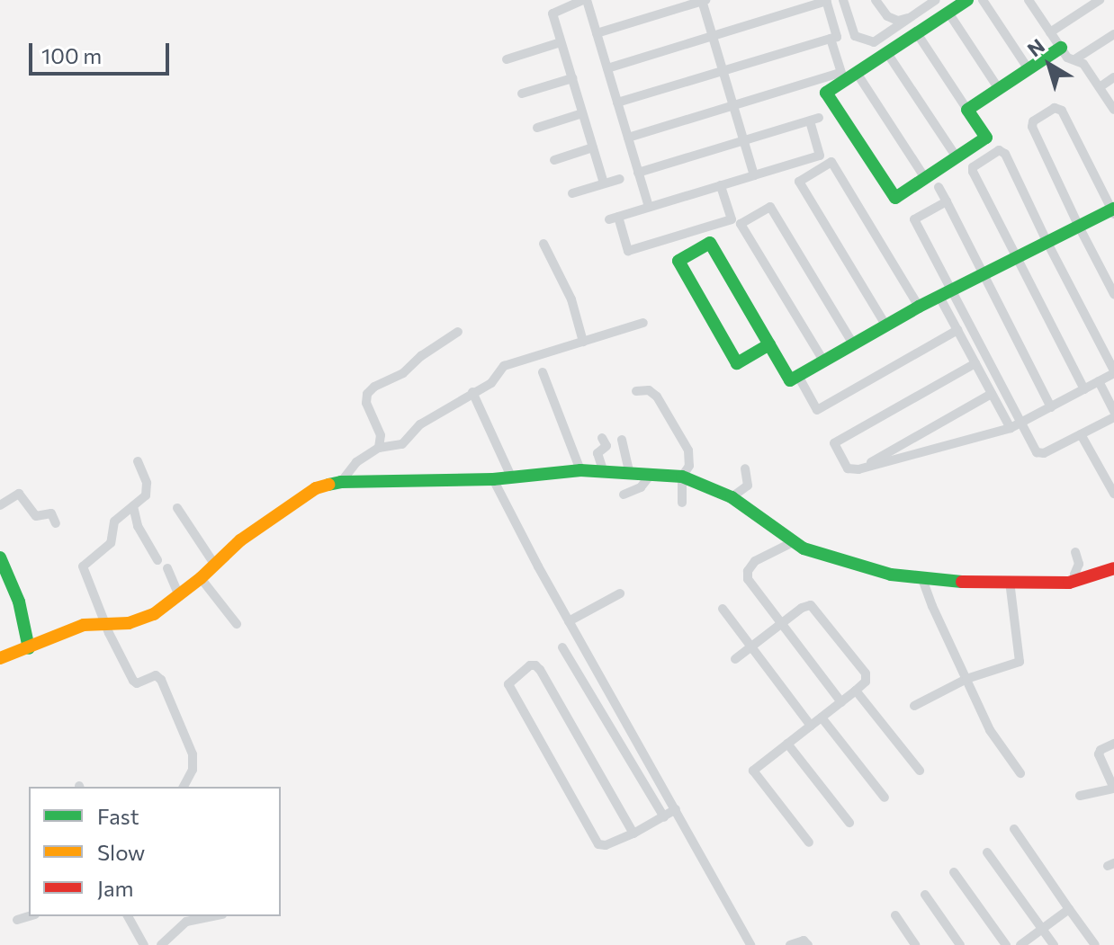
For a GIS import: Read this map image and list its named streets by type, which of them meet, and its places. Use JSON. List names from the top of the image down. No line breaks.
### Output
{"legend":["Fast","Slow","Jam"],"scale_bar":"100 m","north":"top left"}
